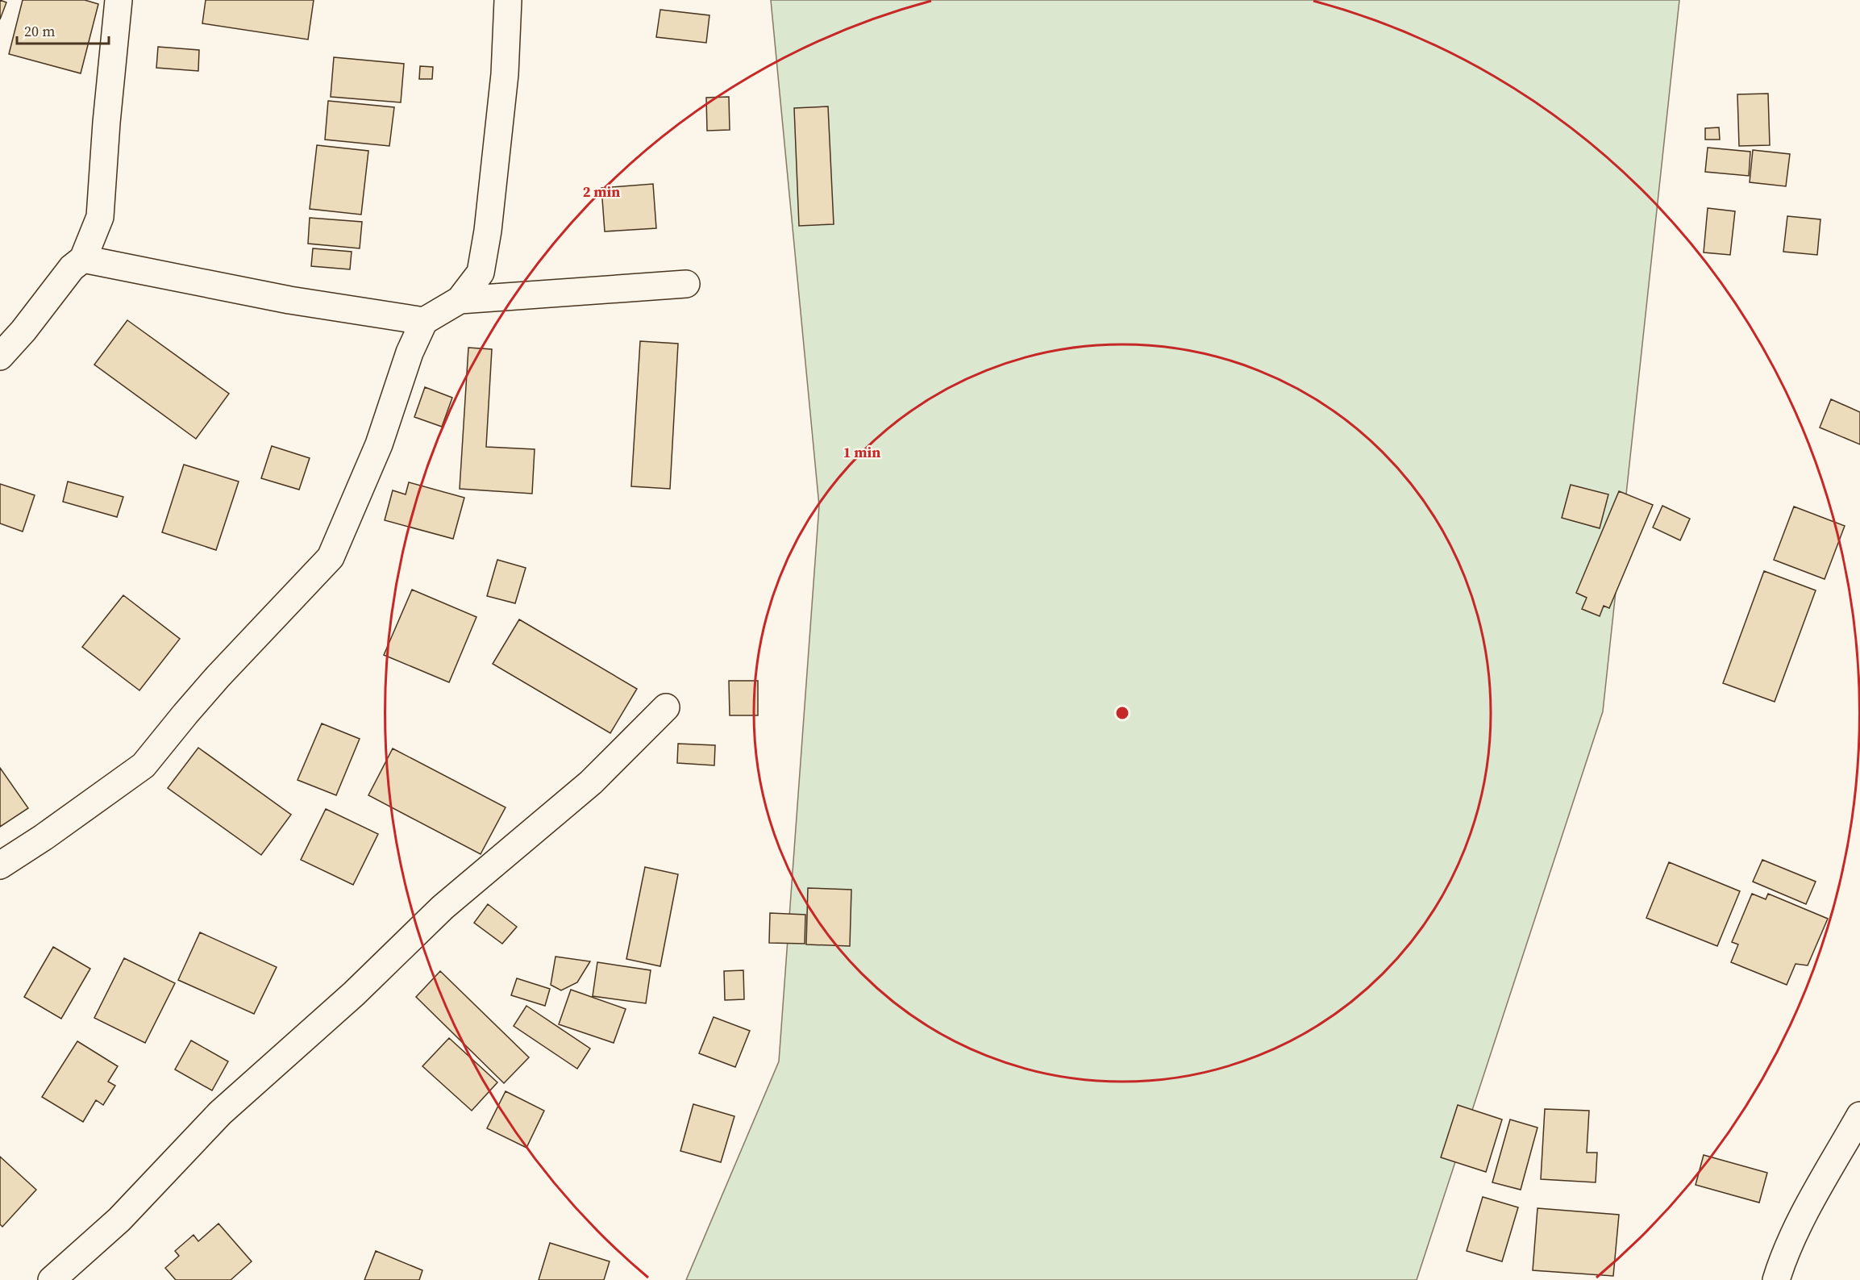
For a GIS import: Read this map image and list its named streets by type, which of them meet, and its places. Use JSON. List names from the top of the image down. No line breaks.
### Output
{"scale_bar":"20 m","rings":["2 min","1 min"]}
